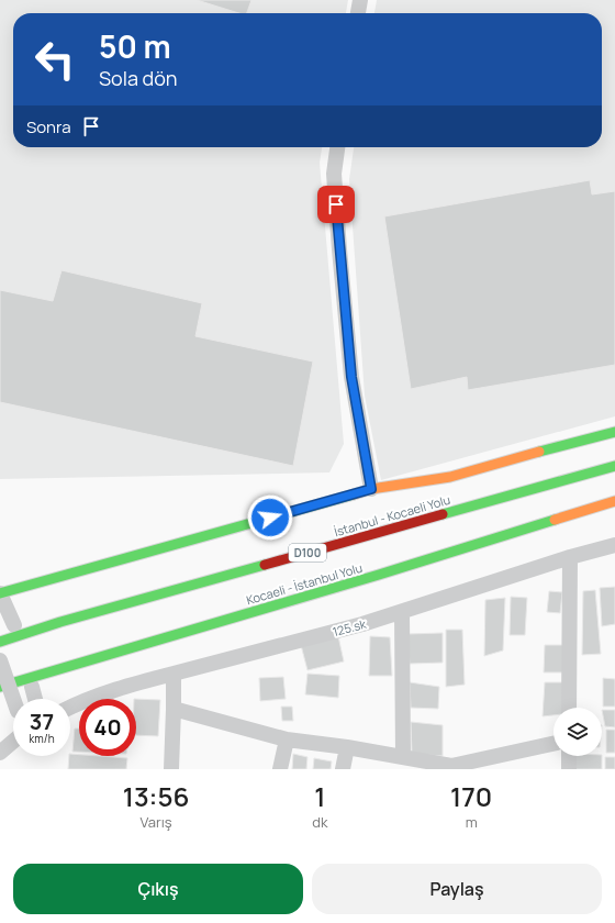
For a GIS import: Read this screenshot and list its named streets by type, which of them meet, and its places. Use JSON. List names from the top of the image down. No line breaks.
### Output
{"streets":{"main road":["İstanbul - Kocaeli Yolu","D100","Kocaeli - İstanbul Yolu"],"street":["125.sk"]},"page":{"turn":["50 m","Sola dön"],"then":"Sonra","speed":"37 km/h","limit":"40","eta":["13:56","Varış","1","dk","170","m"],"buttons":["Çıkış","Paylaş"]}}
